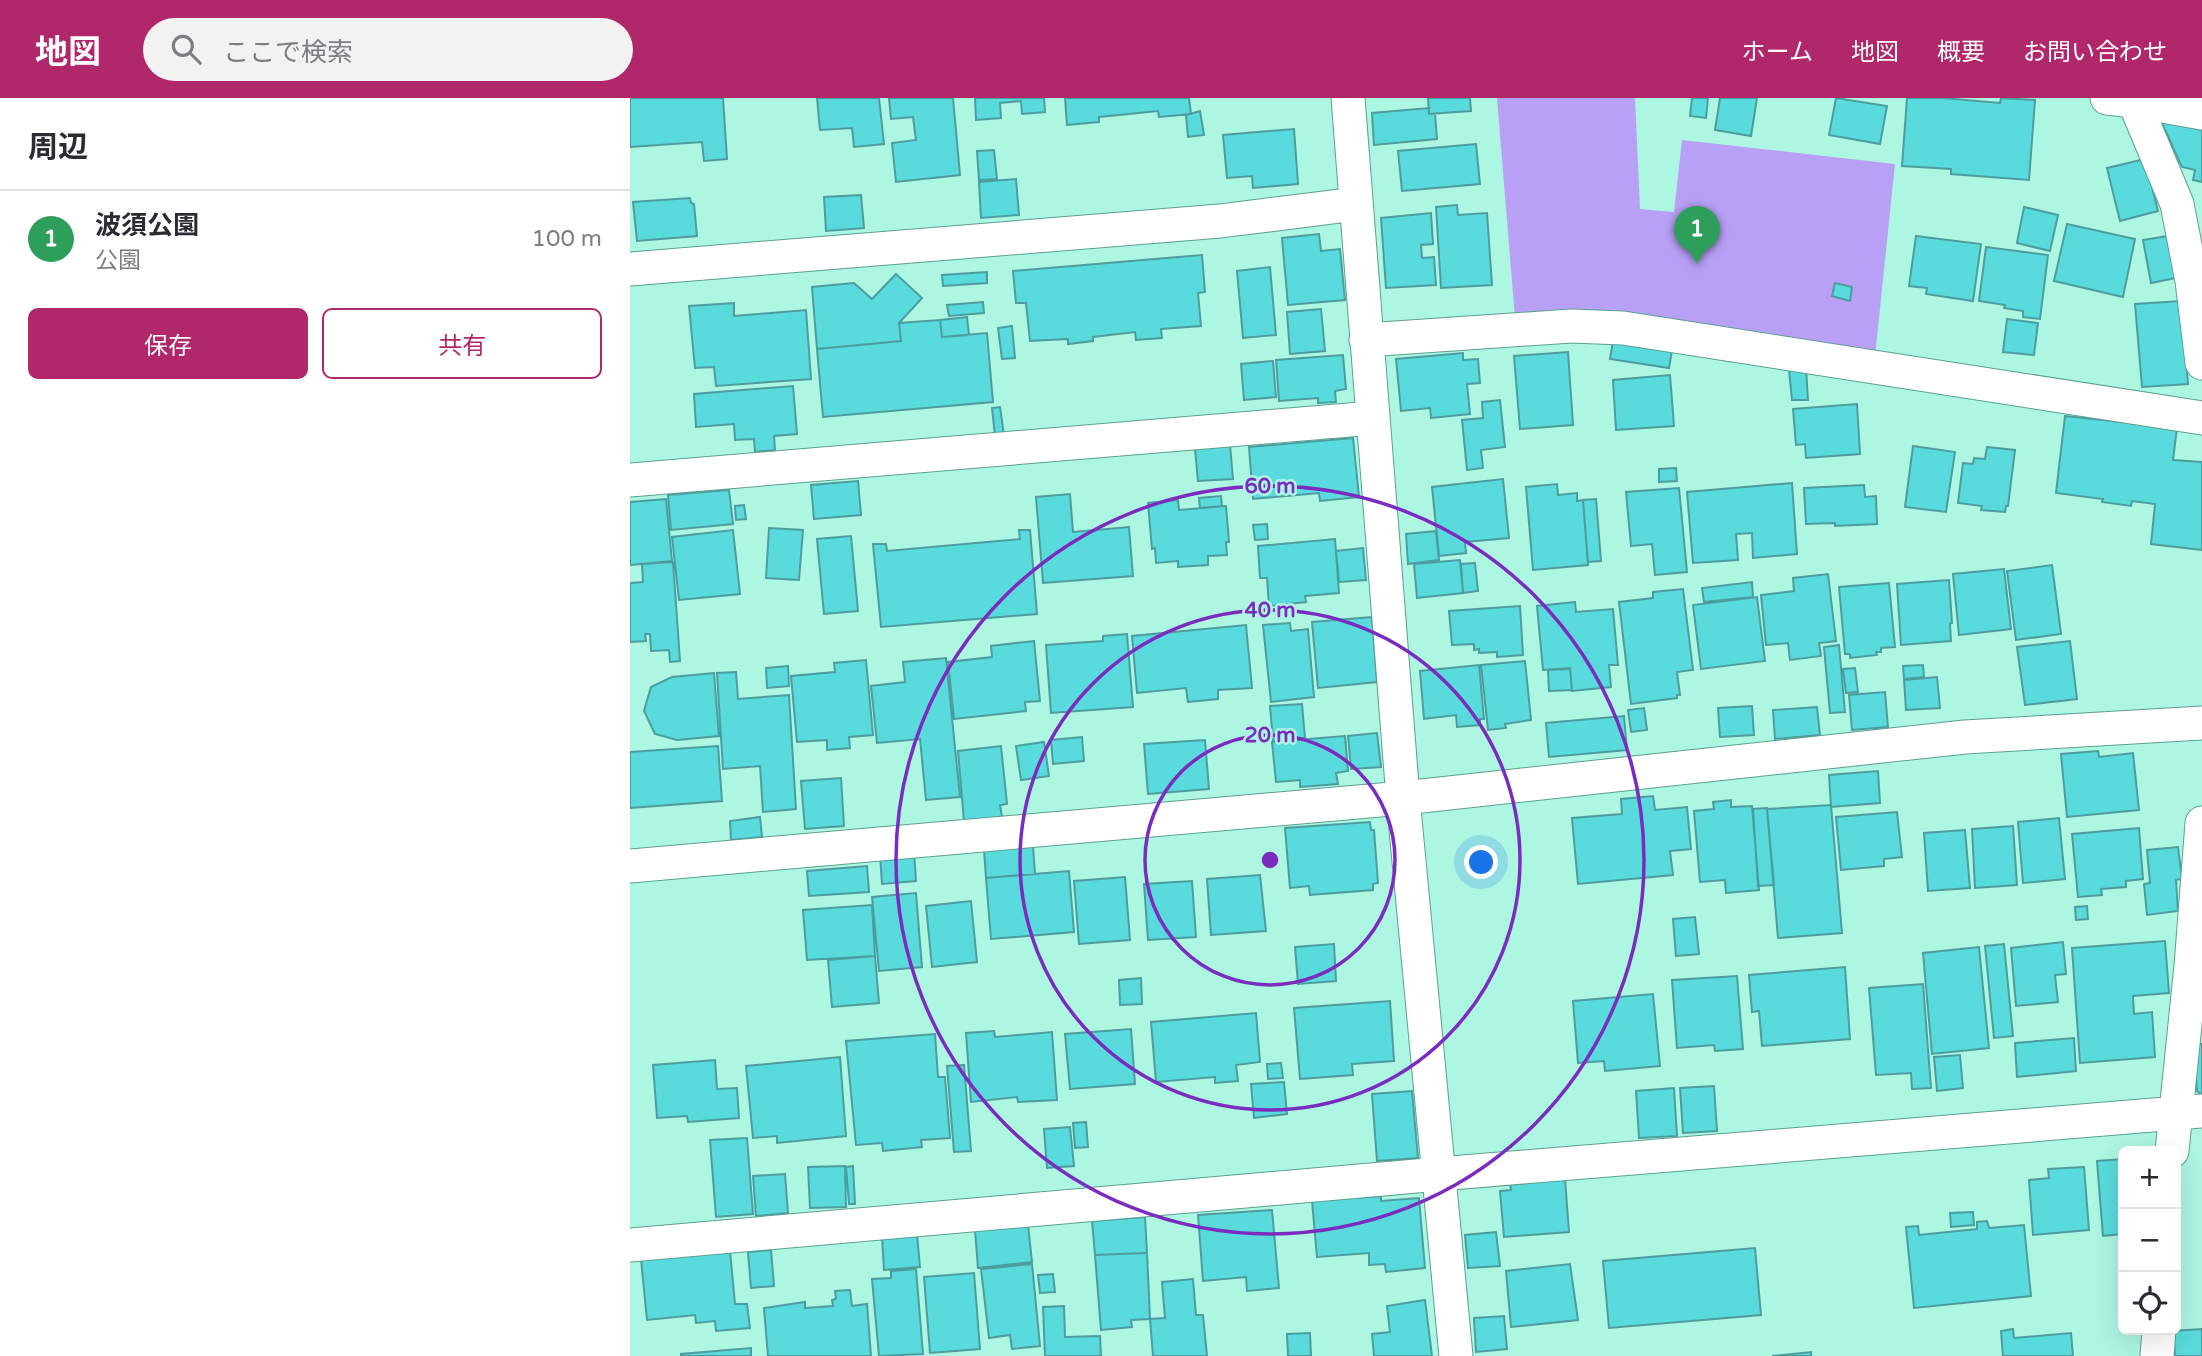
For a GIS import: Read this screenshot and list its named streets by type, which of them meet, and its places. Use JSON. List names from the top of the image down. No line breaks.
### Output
{"page":{"header":"地図","search":"ここで検索","nav":["ホーム","地図","概要","お問い合わせ"],"heading":"周辺","list":[{"mark":"1","name":"波須公園","note":"公園","value":"100 m"}],"pins":"1","buttons":["保存","共有"],"map_buttons":["+","−"]},"rings":["60 m","40 m","20 m"]}
